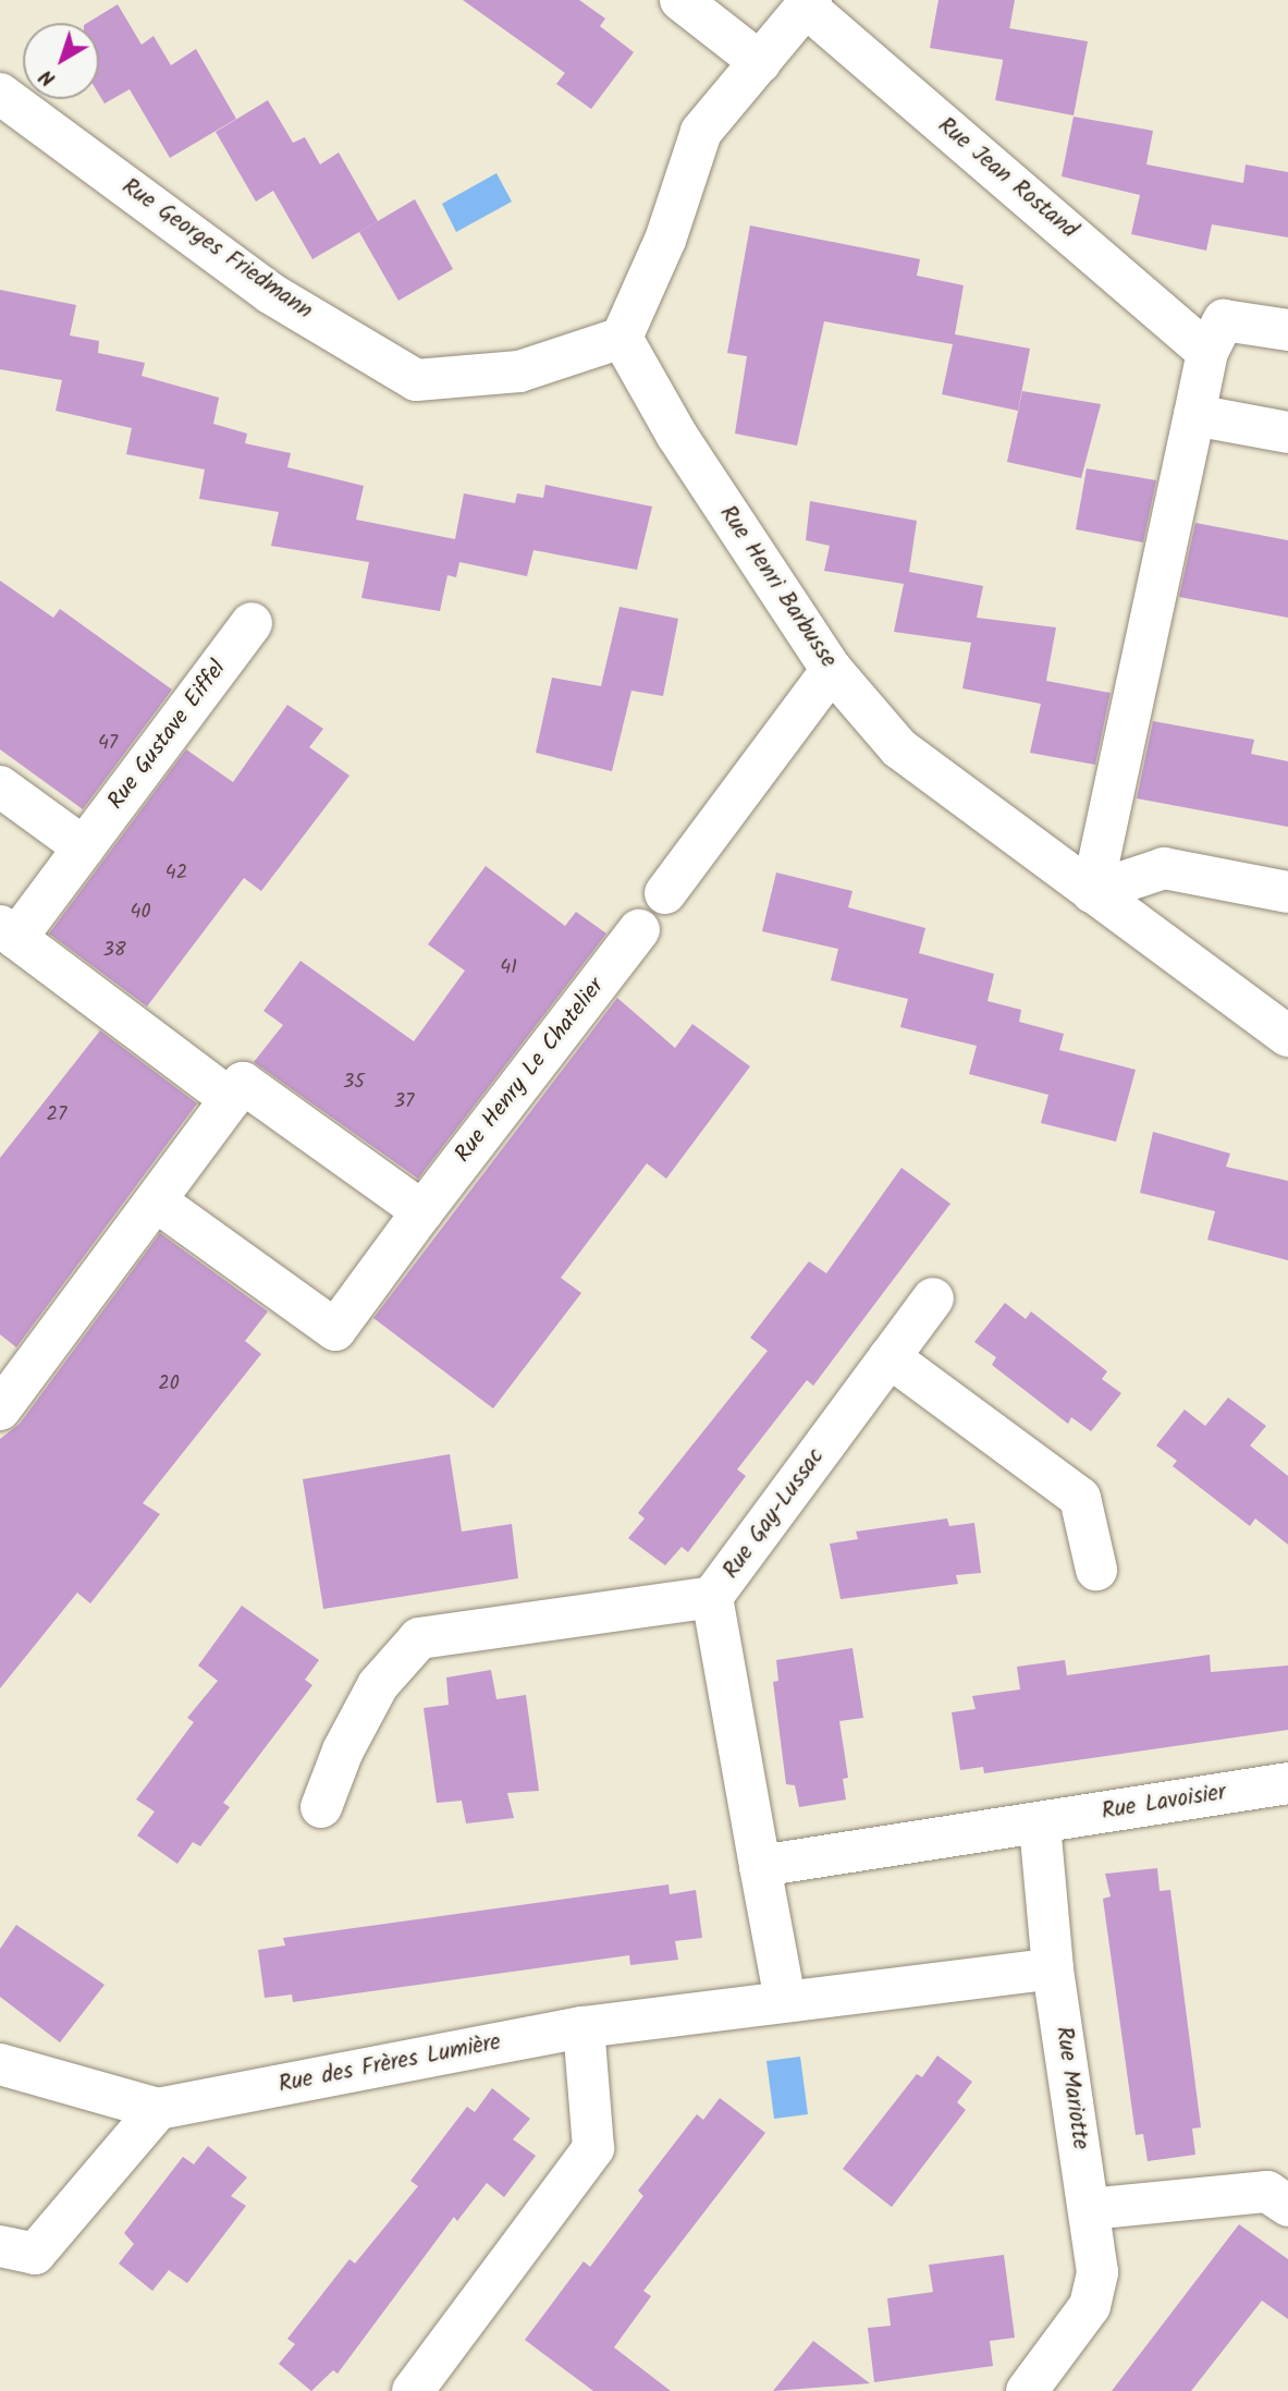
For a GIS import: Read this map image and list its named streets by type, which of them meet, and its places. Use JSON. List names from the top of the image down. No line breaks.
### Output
{"streets":{"street":["Rue Jean Rostand","Rue Georges Friedmann","Rue Henri Barbusse","Rue Gustave Eiffel","Rue Henry Le Chatelier","Rue Gay-Lussac","Rue Lavoisier","Rue des Frères Lumière","Rue Mariotte"]},"crossings":[["Rue Georges Friedmann","Rue Henri Barbusse"],["Rue Lavoisier","Rue Mariotte"],["Rue des Frères Lumière","Rue Mariotte"]],"house_numbers":["47","42","40","38","41","35","37","27","20"],"north":"bottom left"}
